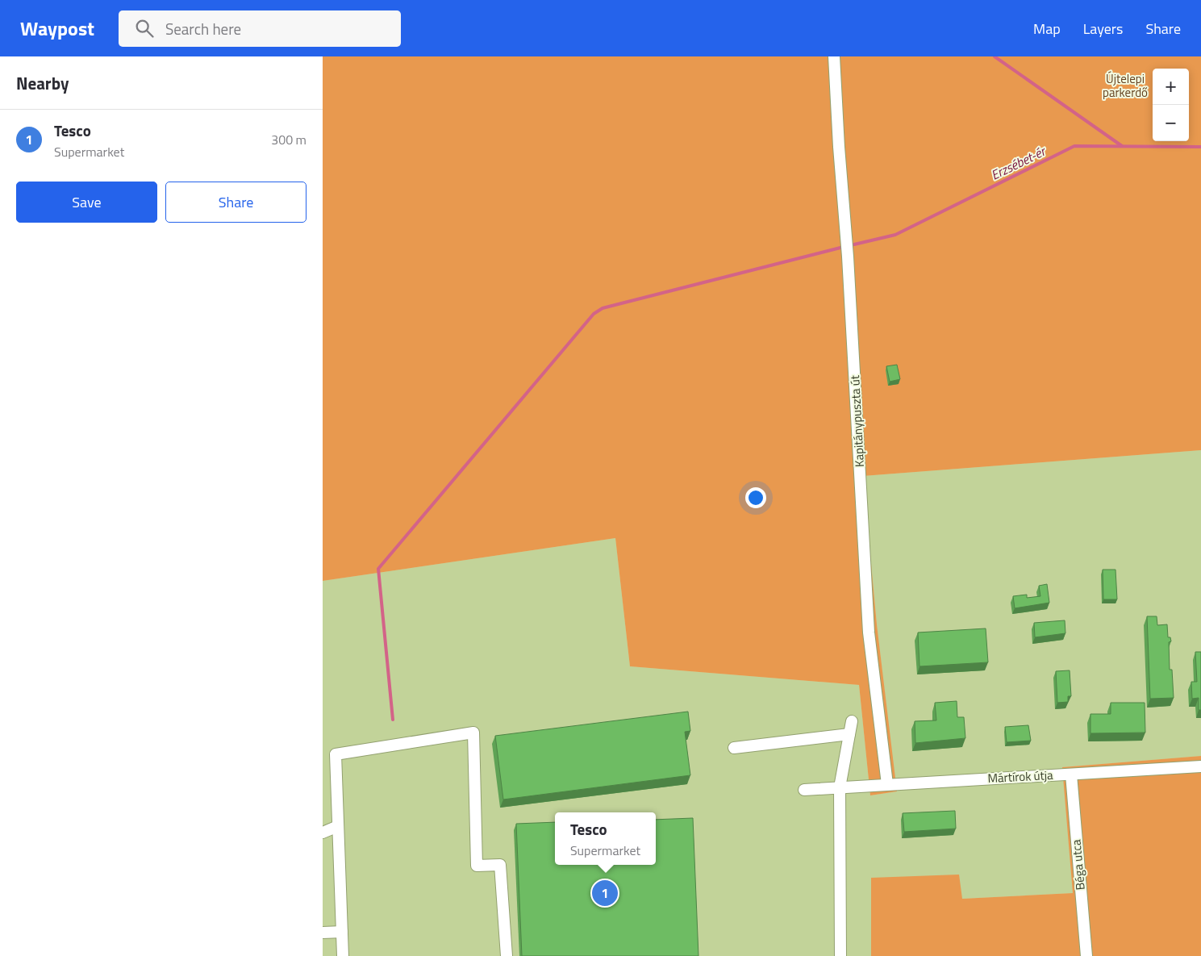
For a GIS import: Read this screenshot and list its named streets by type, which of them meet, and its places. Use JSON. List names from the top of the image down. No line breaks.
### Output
{"streets":{"street":["Kapitánypuszta út","Mártírok útja","Béga utca"]},"crossings":[["Kapitánypuszta út","Mártírok útja"],["Mártírok útja","Béga utca"]],"water":["Erzsébet-ér"],"parks":["Újtelepi parkerdő"],"page":{"header":"Waypost","search":"Search here","nav":["Map","Layers","Share"],"heading":"Nearby","map_buttons":["+","−"],"list":[{"mark":"1","name":"Tesco","note":"Supermarket","value":"300 m"}],"buttons":["Save","Share"],"popup":["Tesco","Supermarket"],"pins":"1"}}
